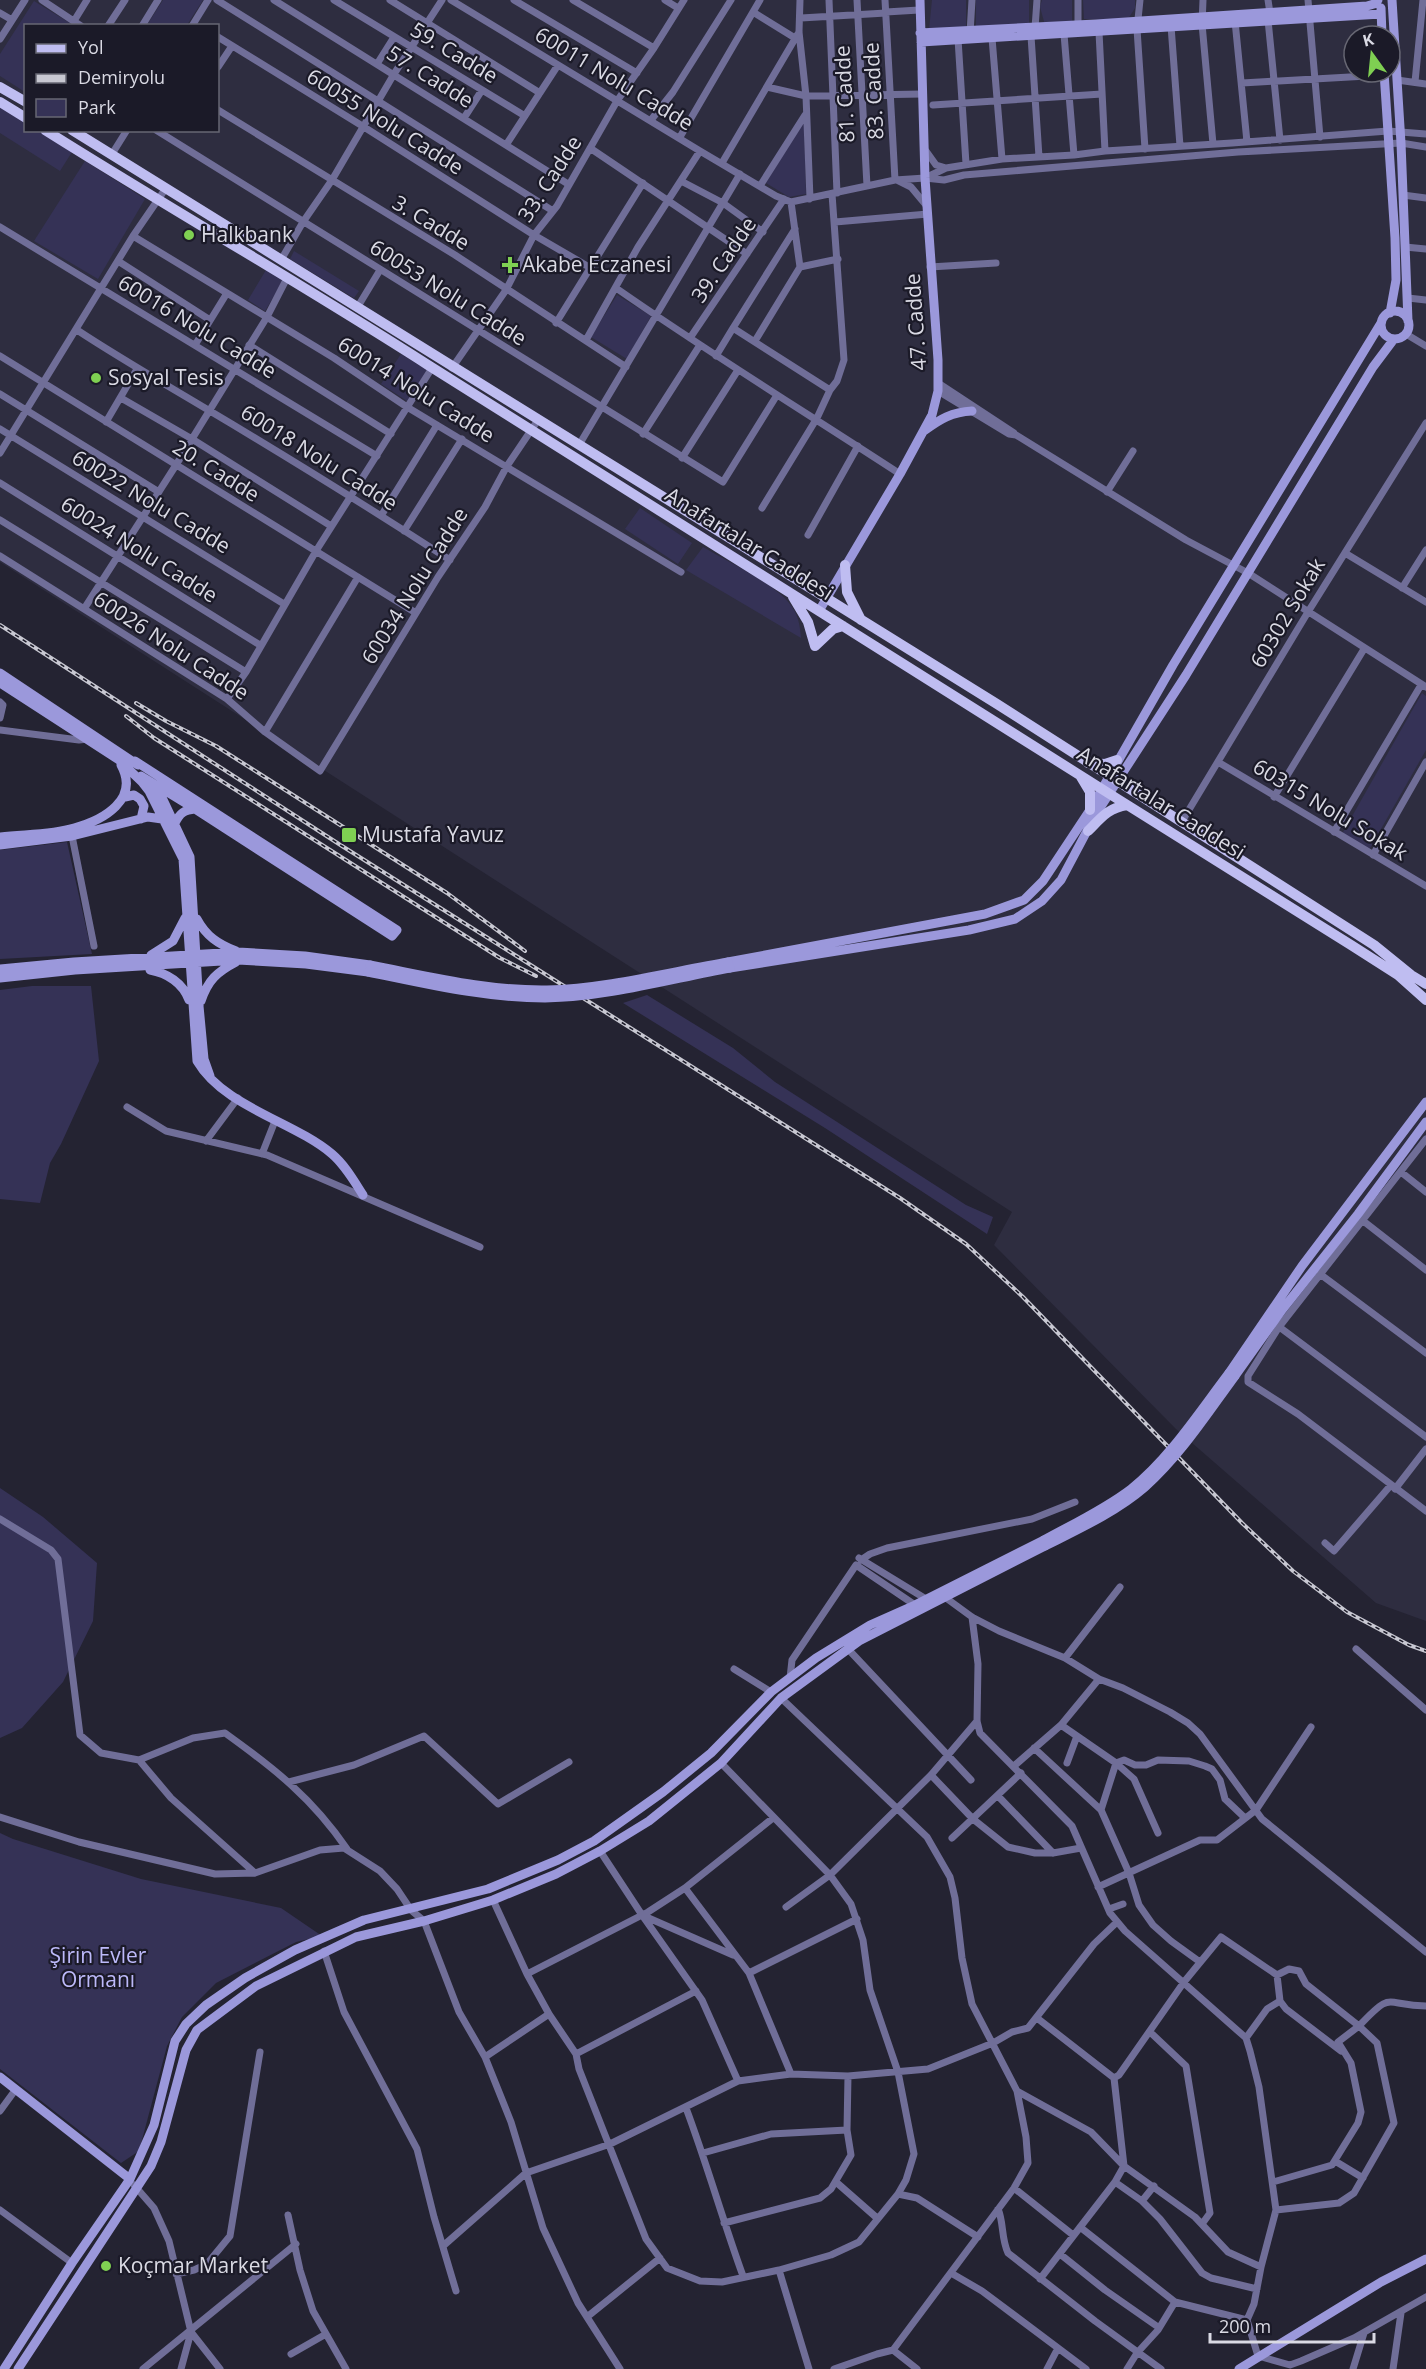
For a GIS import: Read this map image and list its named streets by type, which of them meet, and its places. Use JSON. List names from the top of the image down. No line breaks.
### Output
{"streets":{"main road":["Anafartalar Caddesi"],"street":["59. Cadde","57. Cadde","60011 Nolu Cadde","83. Cadde","81. Cadde","60055 Nolu Cadde","33. Cadde","3. Cadde","39. Cadde","60053 Nolu Cadde","47. Cadde","60016 Nolu Cadde","60014 Nolu Cadde","60018 Nolu Cadde","20. Cadde","60022 Nolu Cadde","60024 Nolu Cadde","60034 Nolu Cadde","60302 Sokak","60026 Nolu Cadde","60315 Nolu Sokak"]},"crossings":[["57. Cadde","33. Cadde"],["60011 Nolu Cadde","33. Cadde"],["60011 Nolu Cadde","39. Cadde"],["60055 Nolu Cadde","33. Cadde"],["33. Cadde","3. Cadde"],["33. Cadde","60053 Nolu Cadde"],["33. Cadde","Anafartalar Caddesi"],["47. Cadde","Anafartalar Caddesi"],["60014 Nolu Cadde","60034 Nolu Cadde"],["60018 Nolu Cadde","60034 Nolu Cadde"],["20. Cadde","60034 Nolu Cadde"],["Anafartalar Caddesi","60034 Nolu Cadde"],["Anafartalar Caddesi","60302 Sokak"],["60034 Nolu Cadde","60026 Nolu Cadde"],["60302 Sokak","60315 Nolu Sokak"]],"parks":["Şirin Evler Ormanı"],"places":{"other":["Halkbank","Sosyal Tesis","Koçmar Market"],"health":["Akabe Eczanesi"],"transit":["Mustafa Yavuz"]},"legend":["Yol","Demiryolu","Park"],"scale_bar":"200 m","north":"top"}
